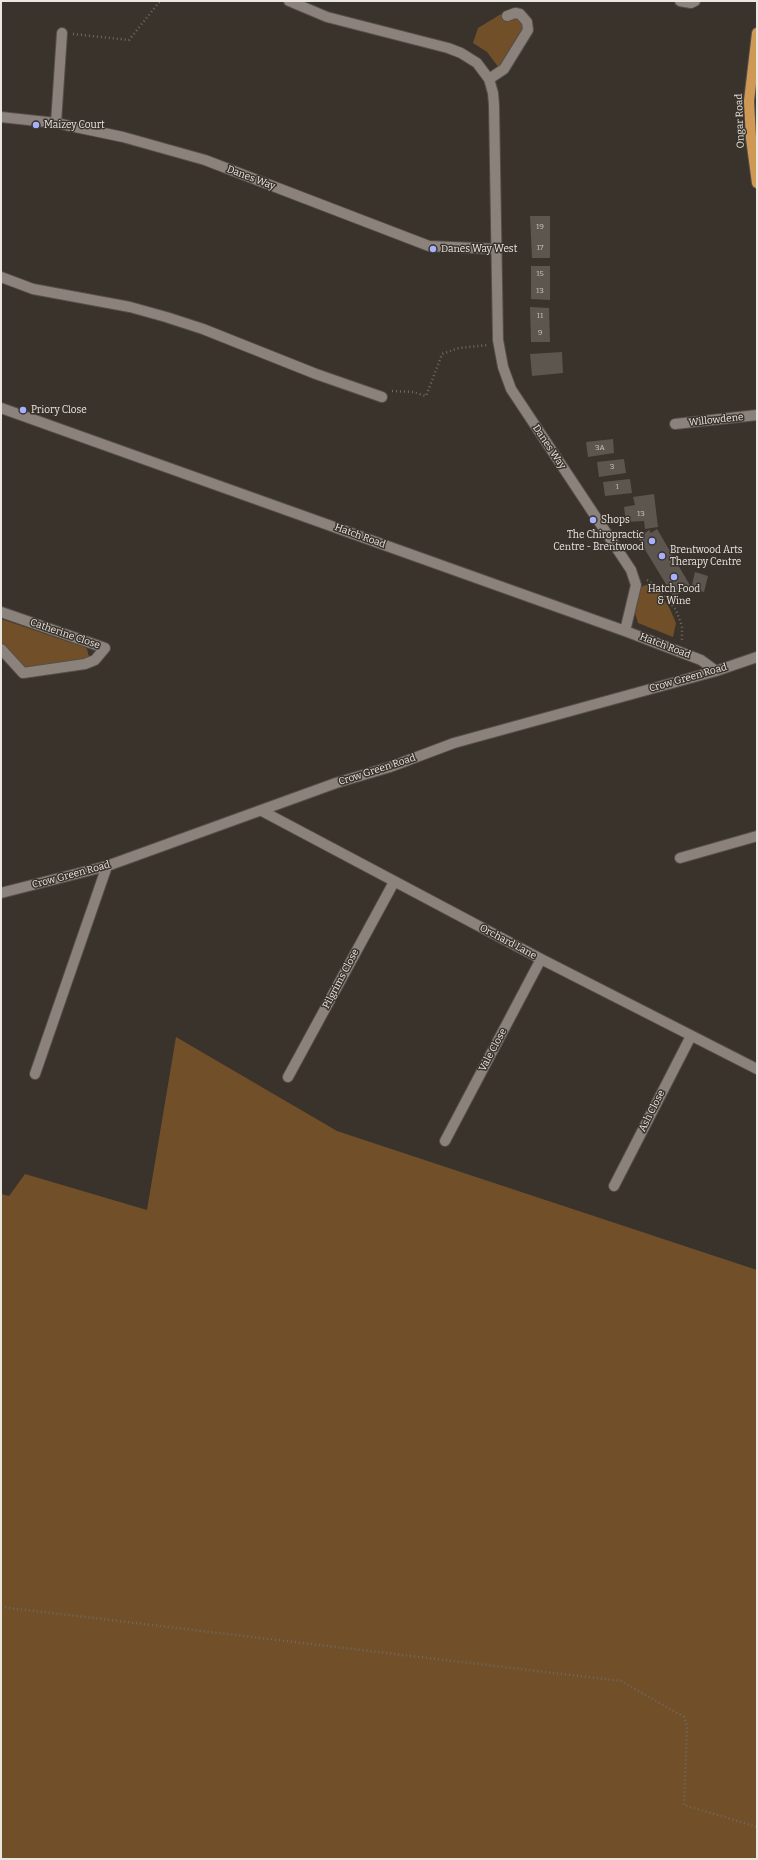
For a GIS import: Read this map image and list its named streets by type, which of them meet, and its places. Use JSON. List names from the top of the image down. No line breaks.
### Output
{"streets":{"main road":["Ongar Road"],"street":["Danes Way","Willowdene","Hatch Road","Catherine Close","Crow Green Road","Orchard Lane","Pilgrims Close","Vale Close","Ash Close"]},"crossings":[["Danes Way","Hatch Road"],["Hatch Road","Crow Green Road"],["Crow Green Road","Orchard Lane"],["Orchard Lane","Pilgrims Close"],["Orchard Lane","Vale Close"],["Orchard Lane","Ash Close"]],"places":["Maizey Court","Danes Way West","Priory Close","Shops","The Chiropractic Centre - Brentwood","Brentwood Arts Therapy Centre","Hatch Food & Wine"],"house_numbers":["19","17","15","13","11","9","3A","3","1","13"]}
